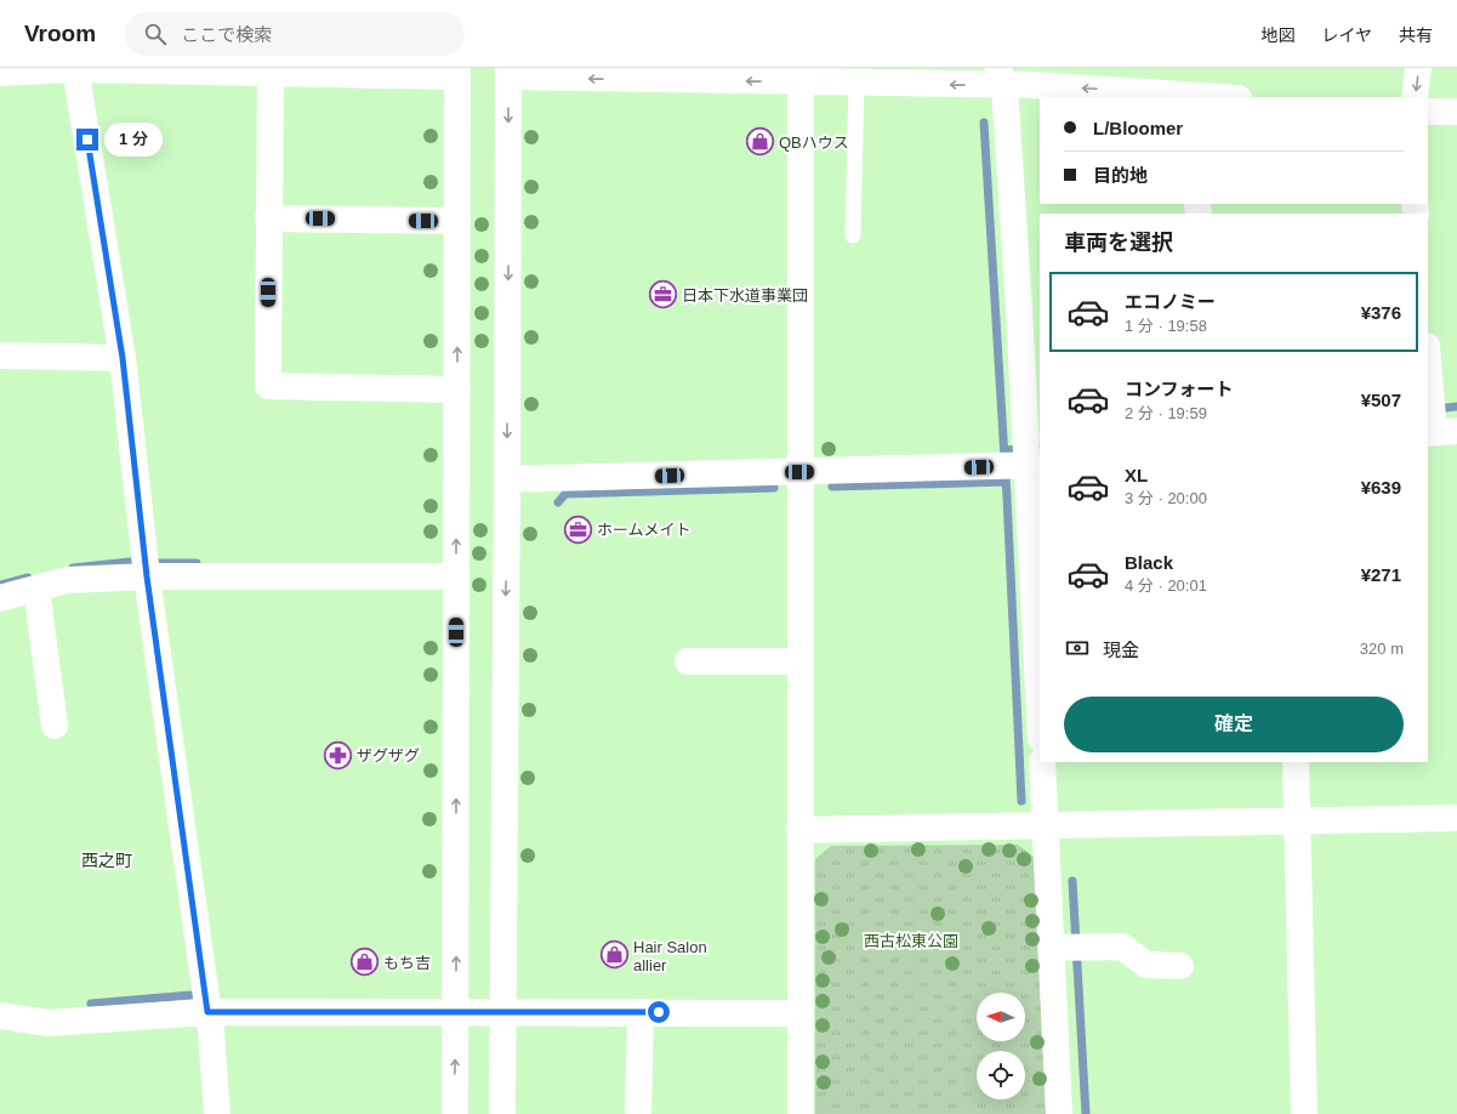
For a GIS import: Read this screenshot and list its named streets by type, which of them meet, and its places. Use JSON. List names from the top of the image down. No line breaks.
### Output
{"districts":["西之町"],"parks":["西古松東公園"],"places":{"shop":["QBハウス","Hair Salon allier","もち吉"],"office":["日本下水道事業団","ホームメイト"],"pharmacy":["ザグザグ"]},"north":"left","page":{"header":"Vroom","search":"ここで検索","nav":["地図","レイヤ","共有"],"banner":["L/Bloomer","目的地"],"bubble":"1 分","heading":"車両を選択","list":[{"name":"エコノミー","note":"1 分 · 19:58","value":"¥376"},{"name":"コンフォート","note":"2 分 · 19:59","value":"¥507"},{"name":"XL","note":"3 分 · 20:00","value":"¥639"},{"name":"Black","note":"4 分 · 20:01","value":"¥271"}],"pay":["現金","320 m"],"buttons":"確定"}}
